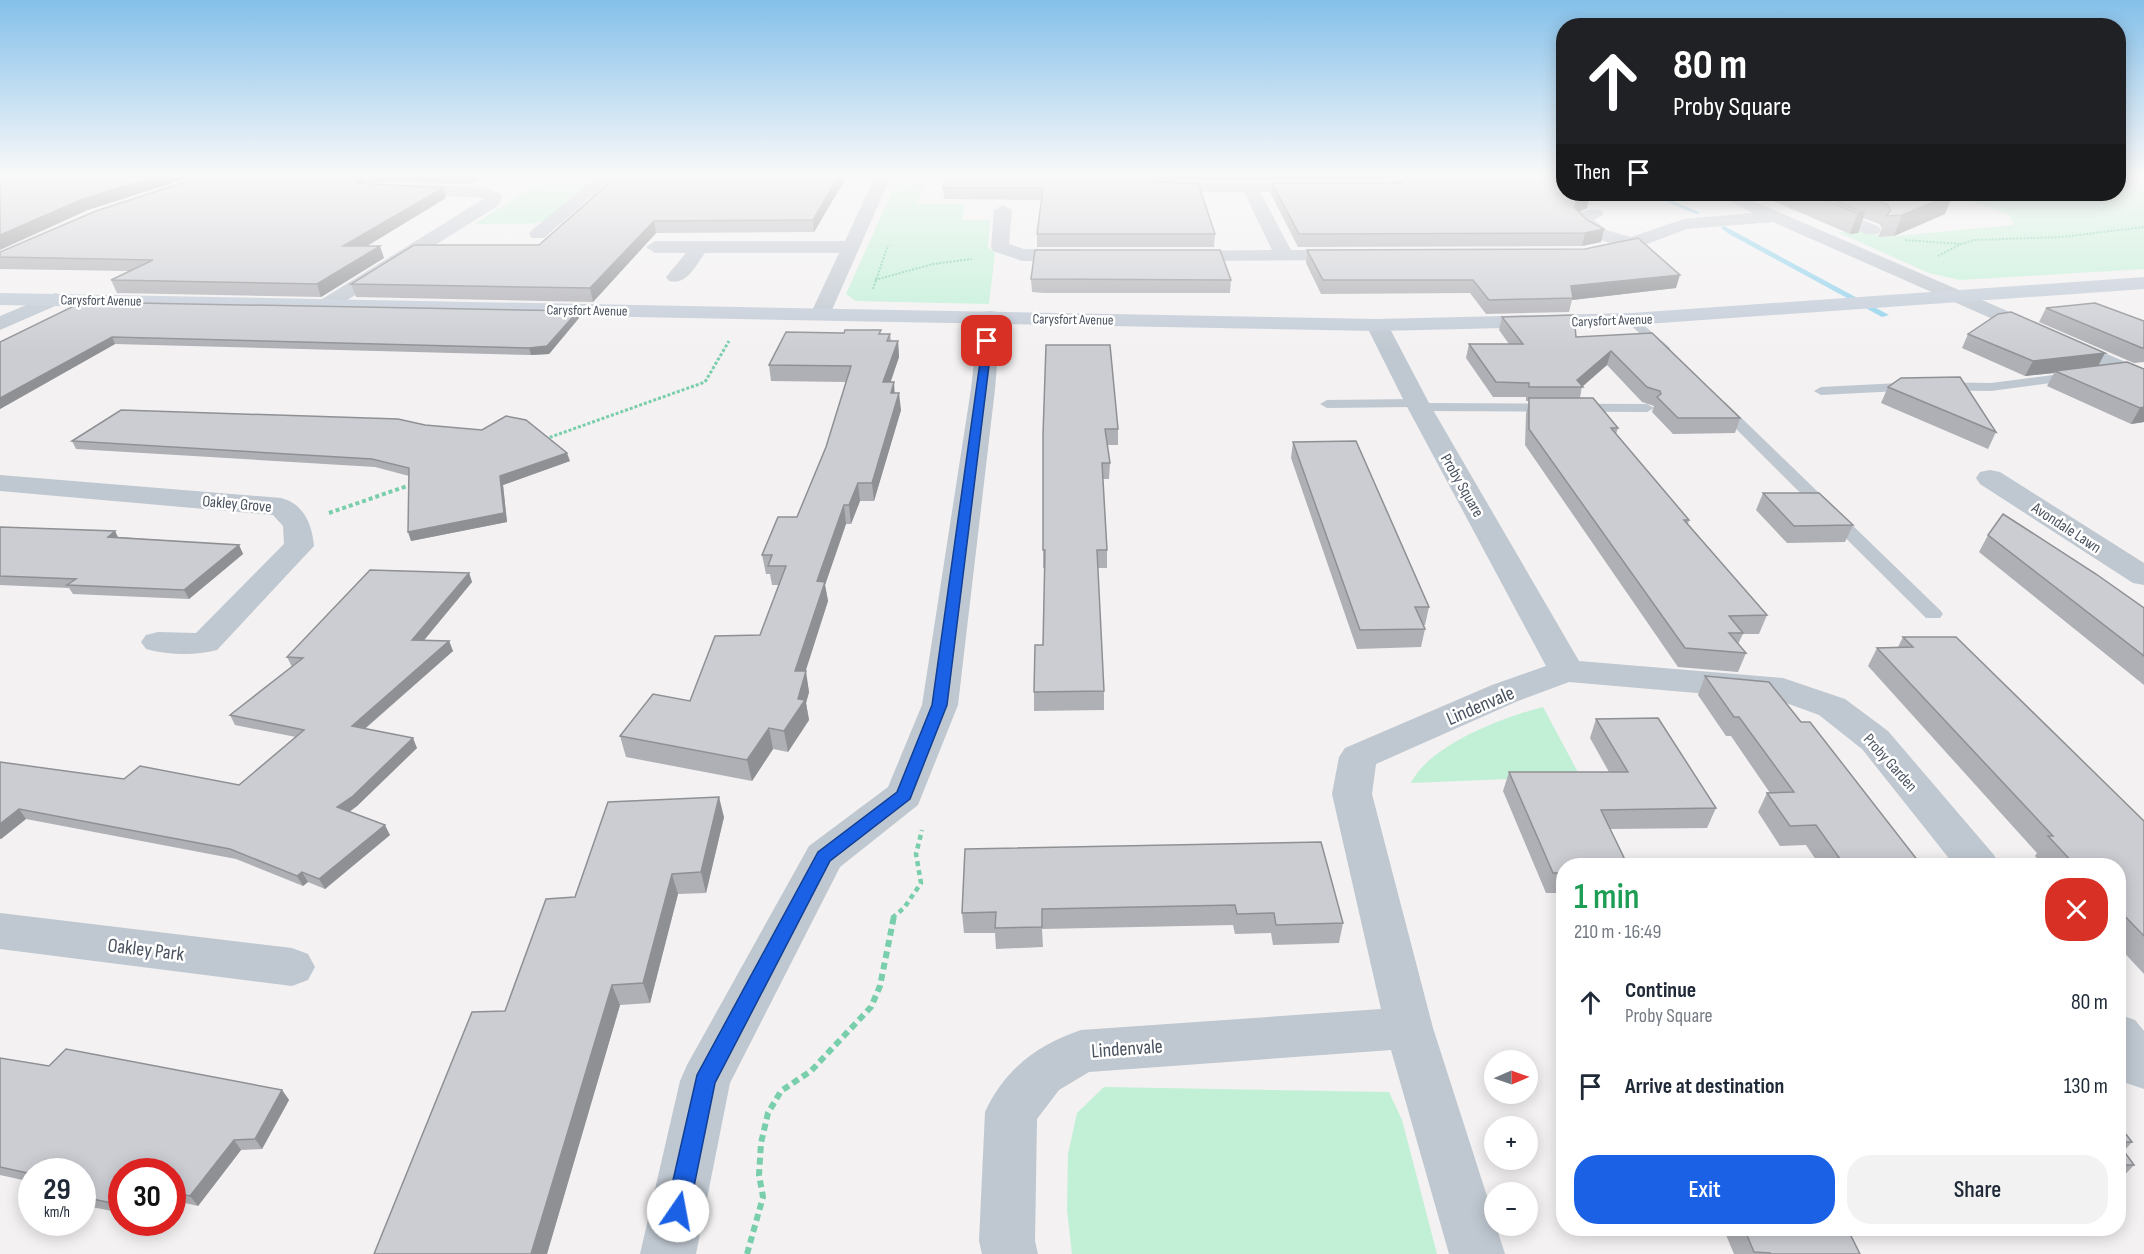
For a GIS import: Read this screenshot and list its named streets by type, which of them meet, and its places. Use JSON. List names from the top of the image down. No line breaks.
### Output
{"streets":{"main road":["Carysfort Avenue"],"street":["Proby Square","Oakley Grove","Avondale Lawn","Lindenvale","Proby Garden","Oakley Park"]},"crossings":[["Carysfort Avenue","Proby Square"],["Proby Square","Lindenvale"],["Proby Square","Proby Garden"],["Lindenvale","Proby Garden"]],"north":"right","page":{"turn":["80 m","Proby Square"],"then":"Then","heading":["1 min","210 m · 16:49"],"list":[{"name":"Continue","note":"Proby Square","value":"80 m"},{"name":"Arrive at destination","value":"130 m"}],"map_buttons":["+","−"],"buttons":["Exit","Share"],"speed":"29 km/h","limit":"30"}}
